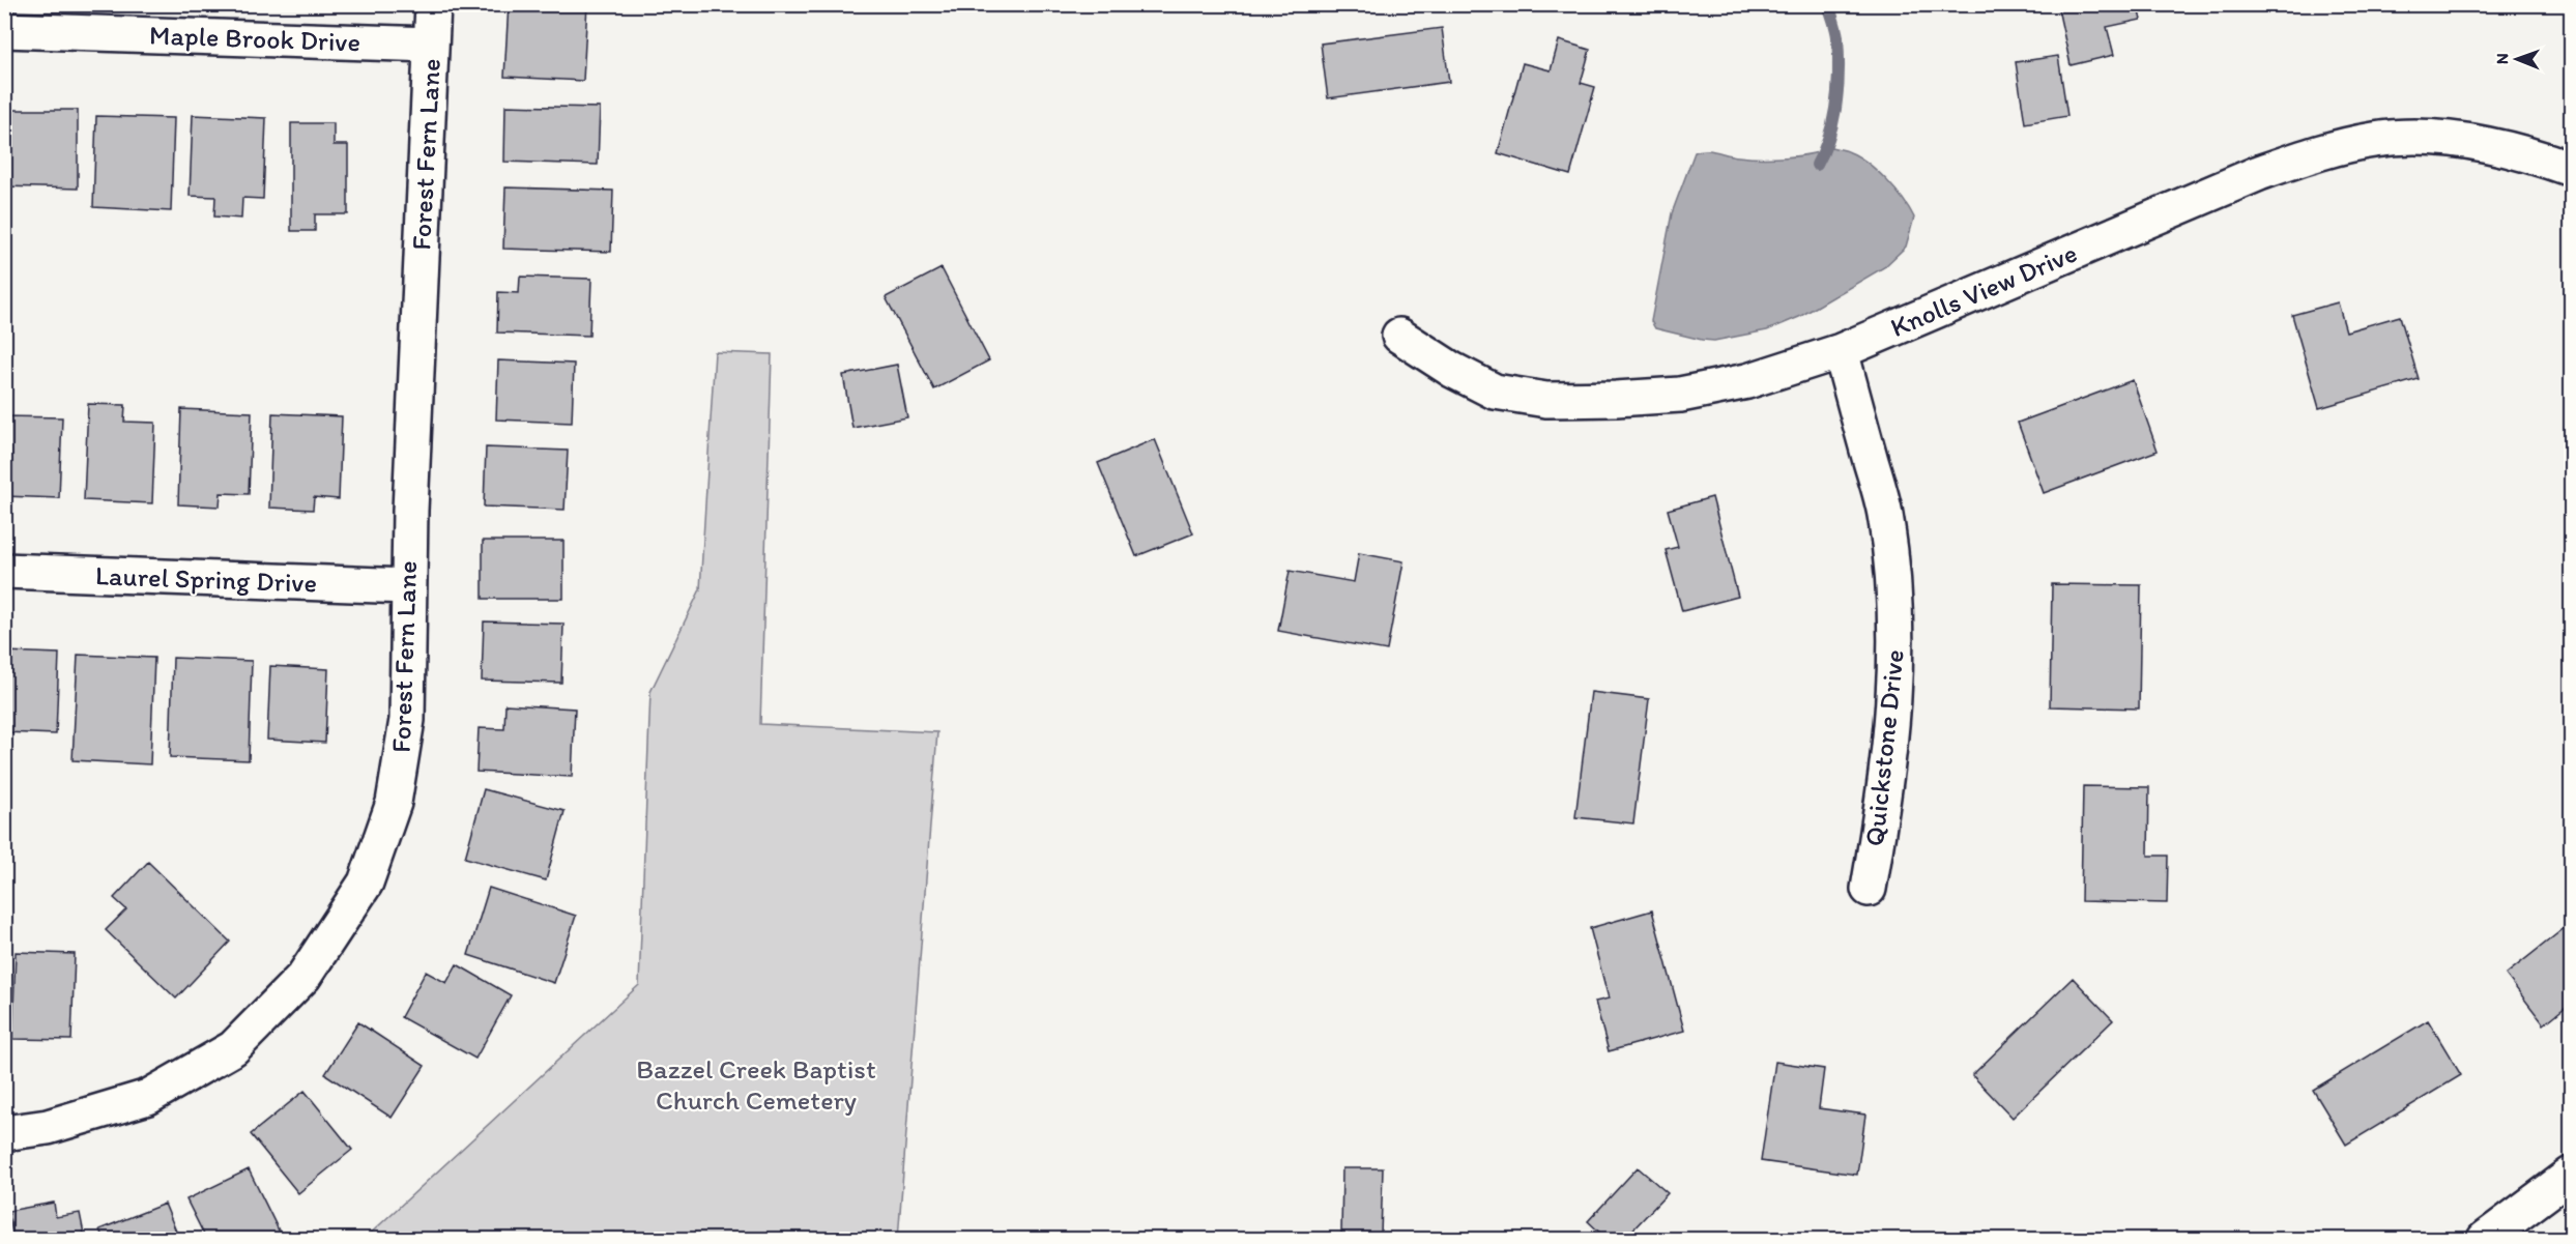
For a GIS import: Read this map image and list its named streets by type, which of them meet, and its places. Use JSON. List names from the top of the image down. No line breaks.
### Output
{"streets":{"street":["Maple Brook Drive","Forest Fern Lane","Knolls View Drive","Laurel Spring Drive","Quickstone Drive"]},"crossings":[["Maple Brook Drive","Forest Fern Lane"],["Forest Fern Lane","Laurel Spring Drive"],["Knolls View Drive","Quickstone Drive"]],"parks":["Bazzel Creek Baptist Church Cemetery"],"north":"left"}
